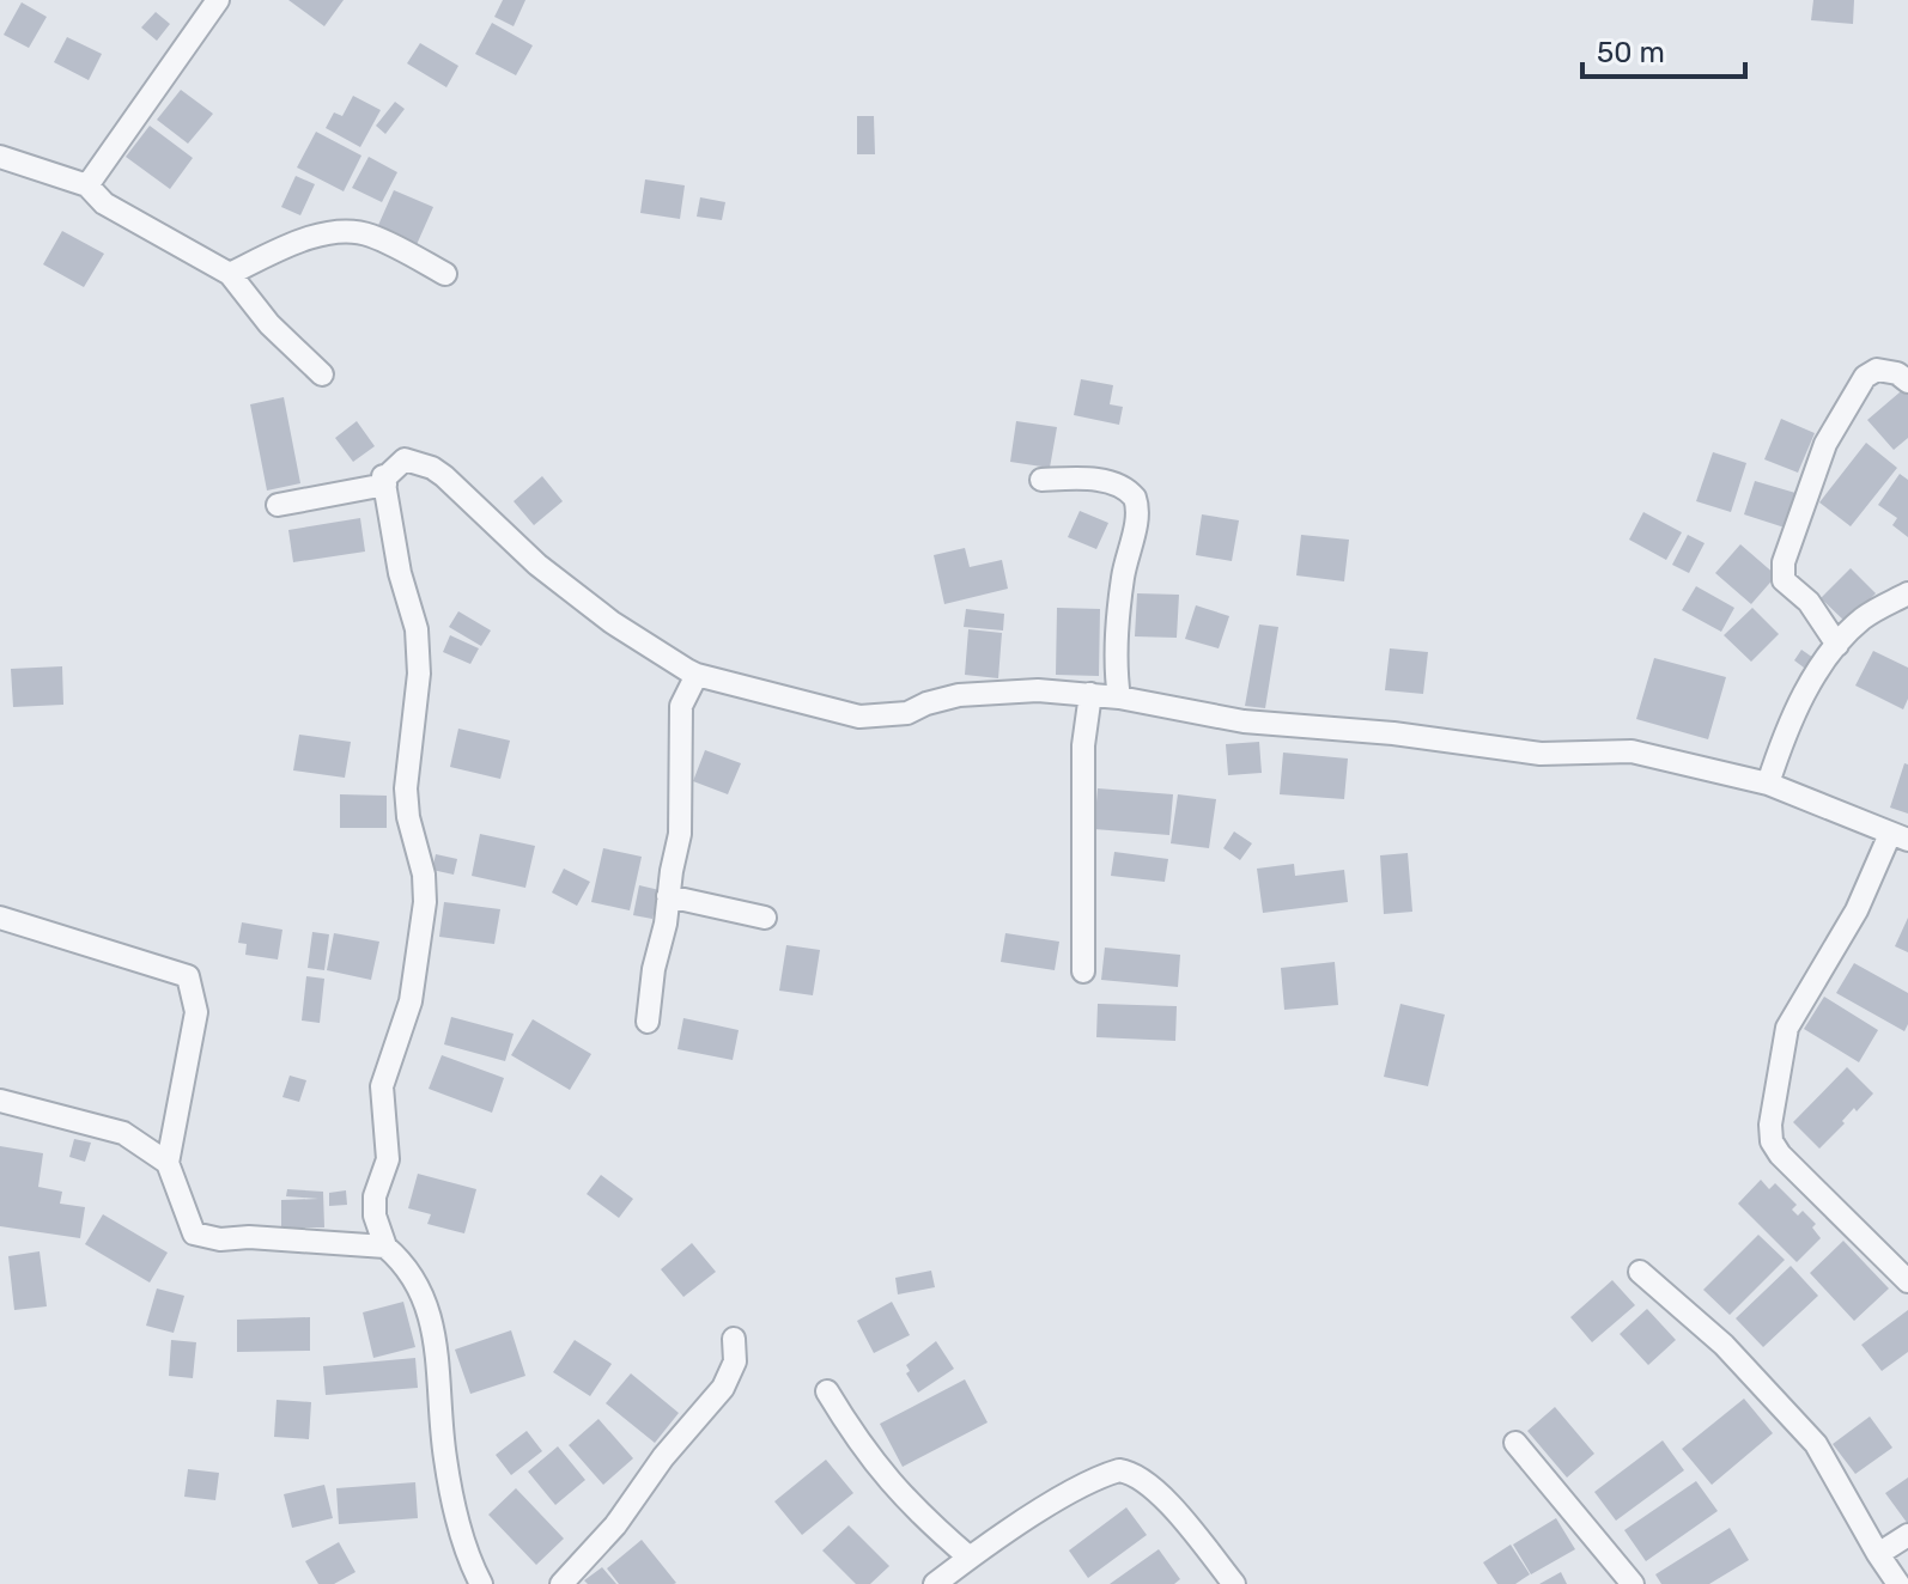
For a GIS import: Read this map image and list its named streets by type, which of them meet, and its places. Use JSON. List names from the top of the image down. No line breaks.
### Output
{"scale_bar":"50 m"}
